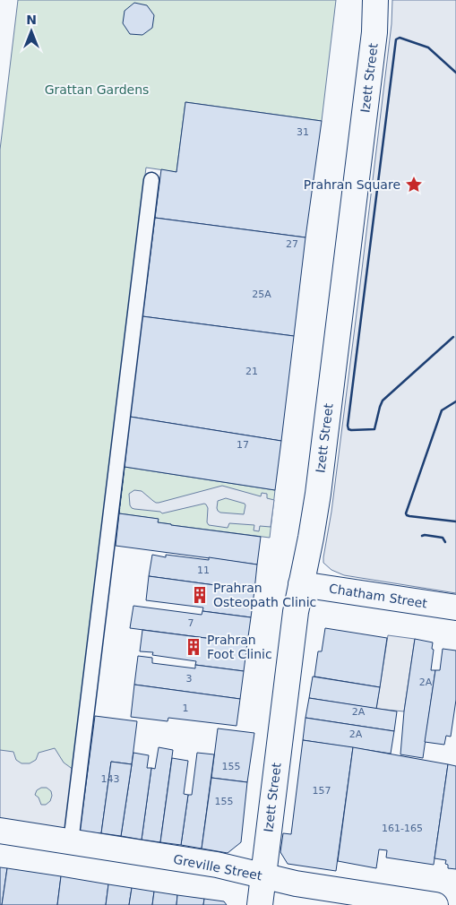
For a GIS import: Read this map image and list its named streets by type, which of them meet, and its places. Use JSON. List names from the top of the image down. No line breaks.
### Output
{"streets":{"street":["Izett Street","Chatham Street","Greville Street"]},"crossings":[["Izett Street","Chatham Street"],["Izett Street","Greville Street"]],"parks":["Grattan Gardens"],"places":{"place":["Prahran Square"],"building":["Prahran Osteopath Clinic","Prahran Foot Clinic"]},"house_numbers":["31","27","25A","21","17","11","7","3","2A","1","2A","2A","155","143","157","155","161-165"],"north":"top"}
